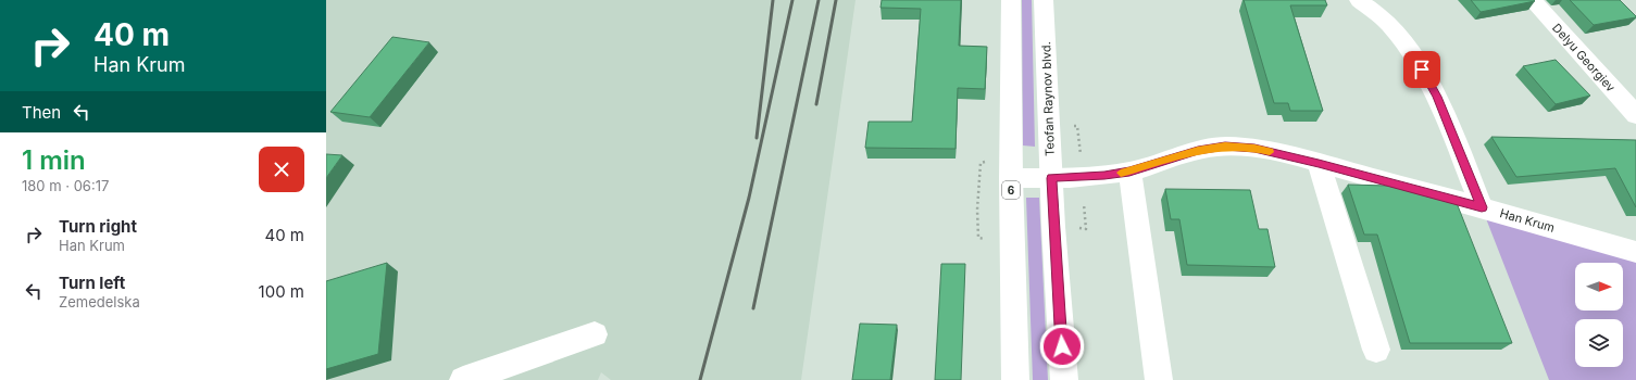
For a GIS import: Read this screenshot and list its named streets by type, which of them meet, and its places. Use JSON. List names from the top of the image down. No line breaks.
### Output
{"streets":{"street":["Delyu Georgiev","Teofan Raynov blvd.","6","Han Krum"]},"crossings":[["Teofan Raynov blvd.","Han Krum"],["6","Han Krum"]],"north":"right","page":{"turn":["40 m","Han Krum"],"then":"Then","heading":["1 min","180 m · 06:17"],"list":[{"name":"Turn right","note":"Han Krum","value":"40 m"},{"name":"Turn left","note":"Zemedelska","value":"100 m"}]}}
